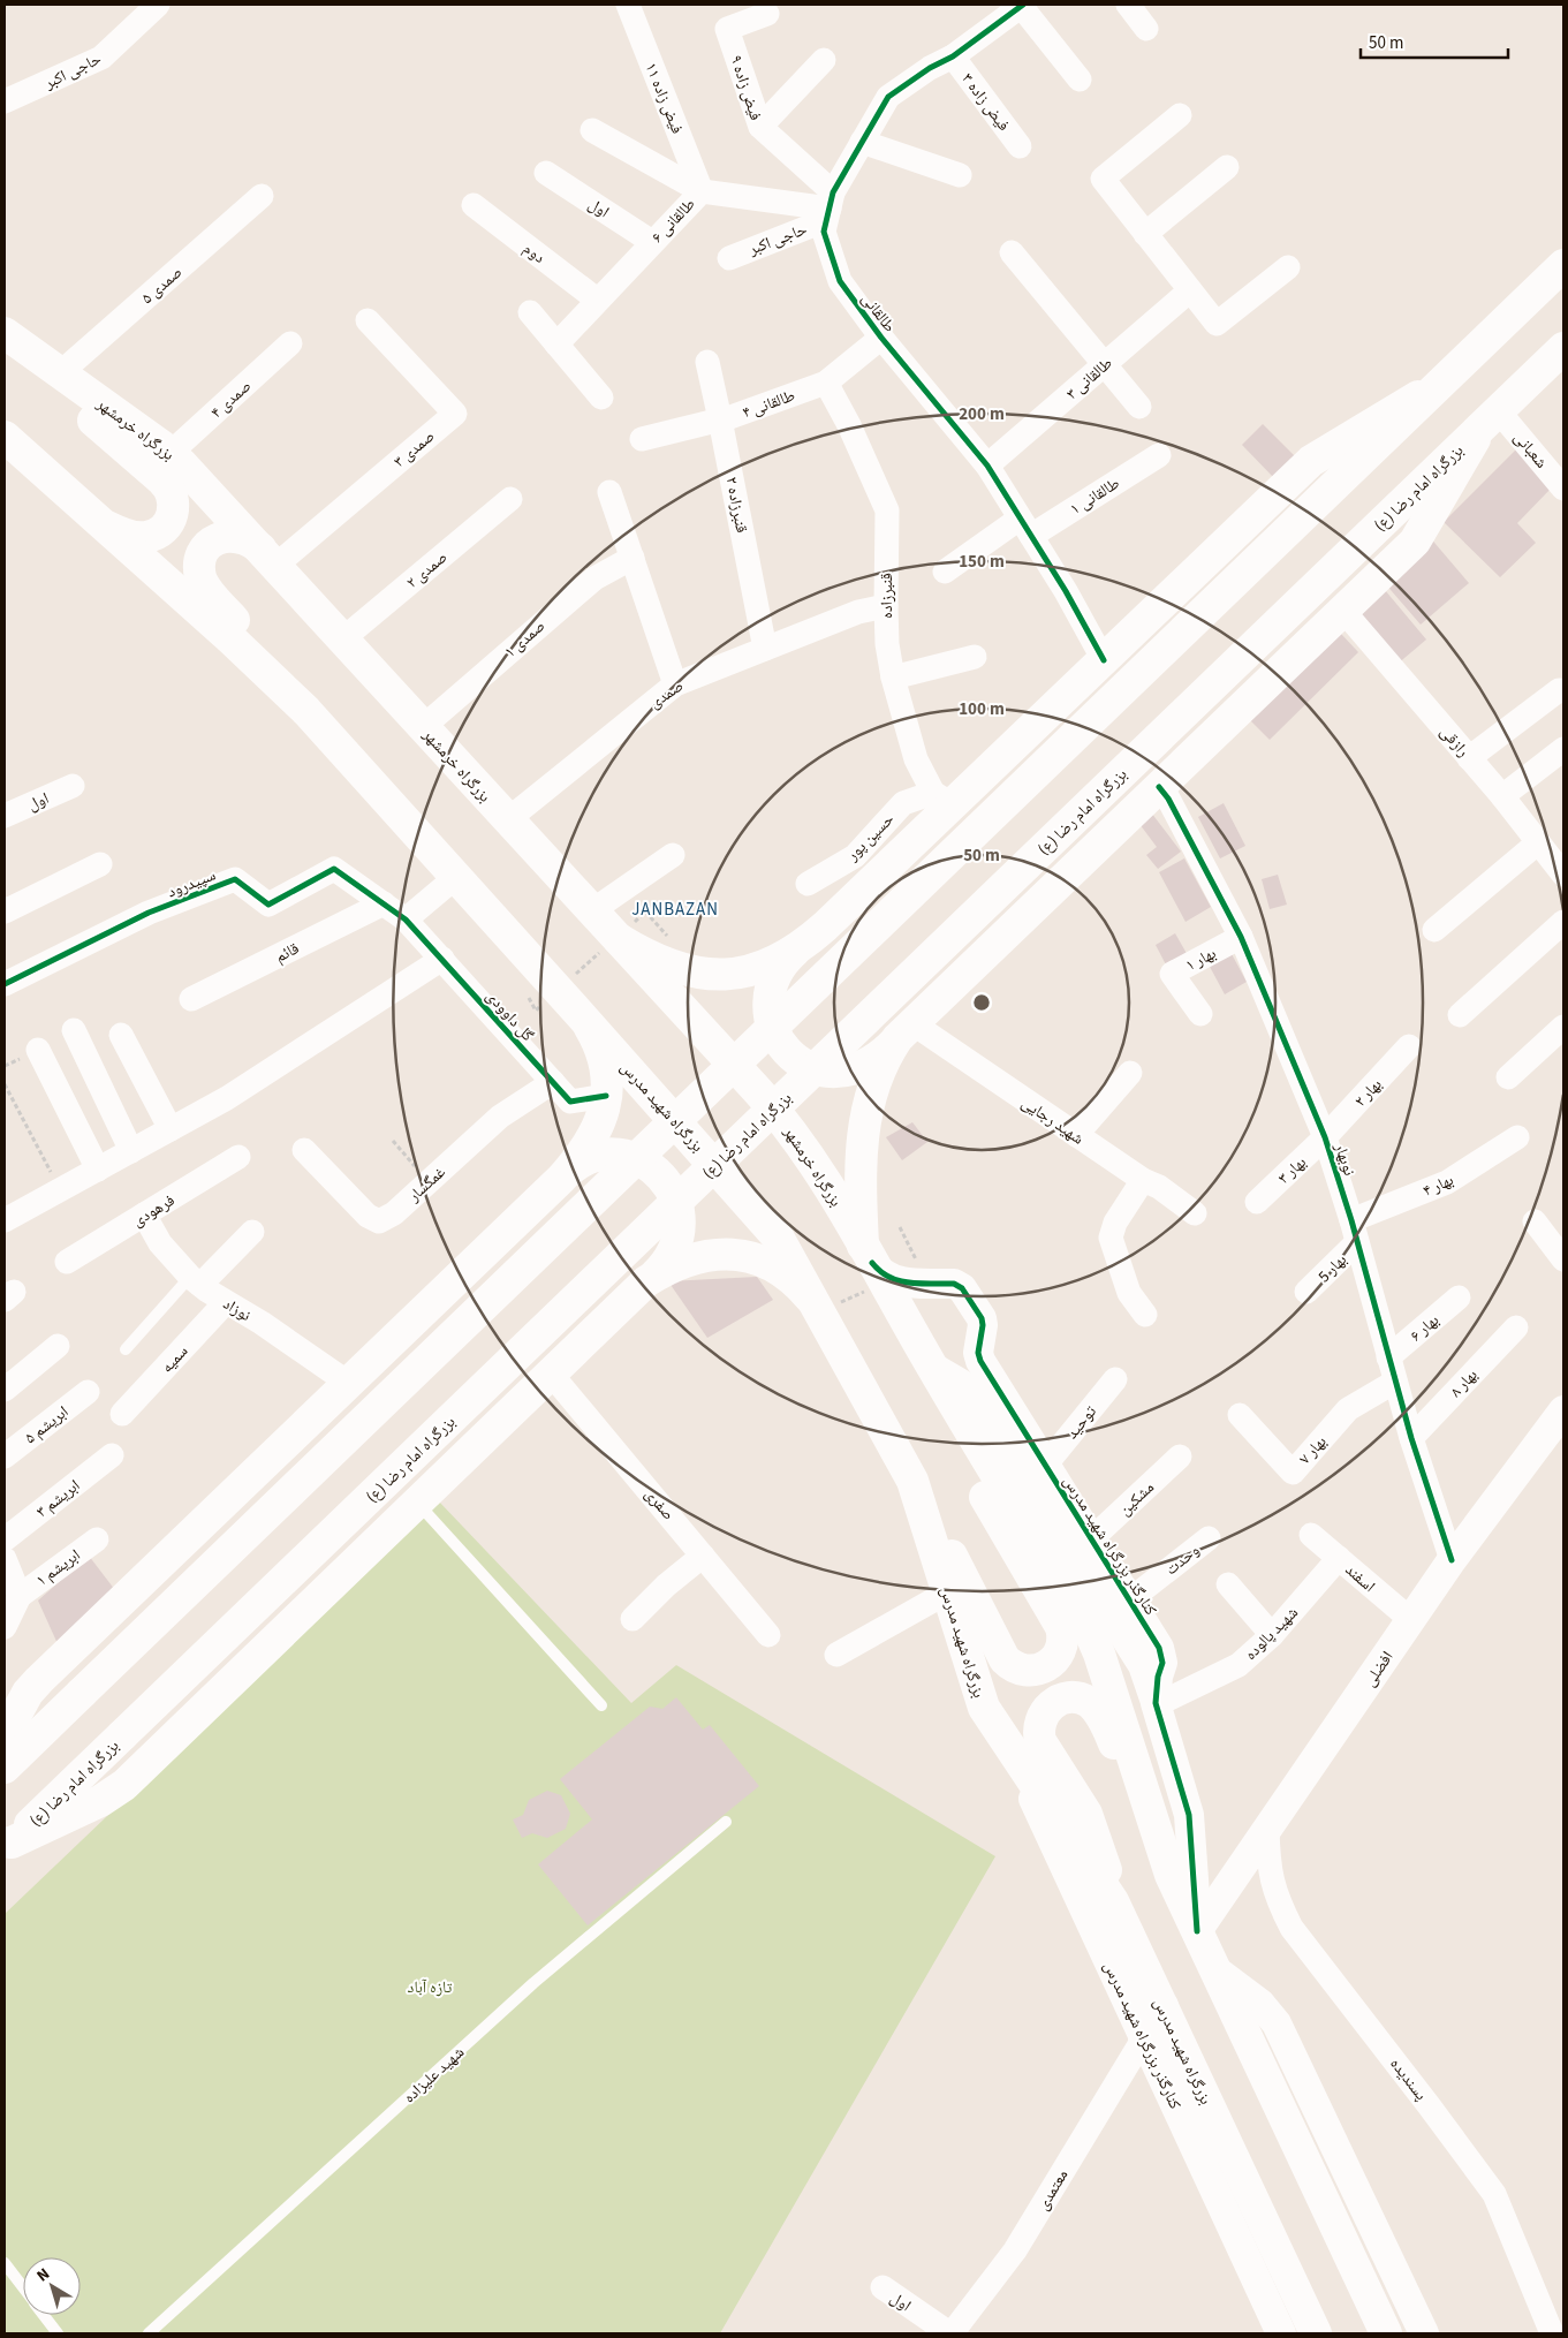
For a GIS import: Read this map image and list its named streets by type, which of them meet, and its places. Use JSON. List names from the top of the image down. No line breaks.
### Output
{"streets":{"main road":["بزرگراه خرمشهر","بزرگراه امام رضا (ع)","بزرگراه شهید مدرس"],"street":["حاجی اکبر","فیض زاده ۹","فیض زاده ۱۱","فیض زاده ۳","اول","طالقانی ۶","دوم","صمدی ۵","طالقانی","طالقانی ۳","صمدی ۴","طالقانی ۴","صمدی ۳","شعبانی","طالقانی ۱","قنبرزاده ۲","صمدی ۲","قنبرزاده","صمدی ۱","صمدی","رازقی","حسین پور","سپیدرود","قائم","بهار ۱","گل داوودی","بهار ۲","شهید رجایی","نوبهار","بهار ۳","غمگسار","بهار ۴","فرهودی","بهار 5","نوزاد","بهار ۶","سمیه","بهار ۸","توحید","ابریشم ۵","بهار ۷","ابریشم ۳","مشکین","صفری","کنارگذر بزرگراه شهید مدرس","وحدت","ابریشم ۱","اسفند","شهید پالوده","افضلی","پسندیده","معتمدی"],"lane":["شهید علیزاده"]},"crossings":[["حاجی اکبر","فیض زاده ۹"],["حاجی اکبر","طالقانی ۶"],["حاجی اکبر","طالقانی"],["فیض زاده ۹","طالقانی ۶"],["فیض زاده ۹","طالقانی"],["فیض زاده ۱۱","طالقانی ۶"],["اول","طالقانی ۶"],["اول","معتمدی"],["طالقانی ۶","دوم"],["طالقانی ۶","طالقانی"],["صمدی ۵","بزرگراه خرمشهر"],["طالقانی","طالقانی ۳"],["طالقانی","طالقانی ۴"],["طالقانی","طالقانی ۱"],["صمدی ۴","بزرگراه خرمشهر"],["طالقانی ۴","قنبرزاده ۲"],["طالقانی ۴","قنبرزاده"],["بزرگراه خرمشهر","صمدی ۳"],["بزرگراه خرمشهر","بزرگراه امام رضا (ع)"],["بزرگراه خرمشهر","صمدی ۲"],["بزرگراه خرمشهر","صمدی ۱"],["بزرگراه خرمشهر","صمدی"],["بزرگراه خرمشهر","کنارگذر بزرگراه شهید مدرس"],["شعبانی","بزرگراه امام رضا (ع)"],["بزرگراه امام رضا (ع)","رازقی"],["بزرگراه امام رضا (ع)","شهید رجایی"],["بزرگراه امام رضا (ع)","نوبهار"],["بزرگراه امام رضا (ع)","صفری"],["بزرگراه امام رضا (ع)","کنارگذر بزرگراه شهید مدرس"],["قنبرزاده ۲","صمدی"],["قنبرزاده","صمدی"],["قنبرزاده","حسین پور"],["سپیدرود","قائم"],["سپیدرود","گل داوودی"],["بهار ۱","نوبهار"],["گل داوودی","غمگسار"],["بهار ۲","نوبهار"],["بهار ۲","بهار ۳"],["بزرگراه شهید مدرس","کنارگذر بزرگراه شهید مدرس"],["نوبهار","بهار ۳"],["نوبهار","بهار ۴"],["نوبهار","بهار 5"],["نوبهار","بهار ۶"],["نوبهار","بهار ۸"],["نوبهار","بهار ۷"],["نوبهار","افضلی"],["بهار ۴","بهار 5"],["فرهودی","نوزاد"],["نوزاد","سمیه"],["توحید","کنارگذر بزرگراه شهید مدرس"],["مشکین","کنارگذر بزرگراه شهید مدرس"],["کنارگذر بزرگراه شهید مدرس","وحدت"],["کنارگذر بزرگراه شهید مدرس","شهید پالوده"],["کنارگذر بزرگراه شهید مدرس","افضلی"],["کنارگذر بزرگراه شهید مدرس","معتمدی"],["اسفند","شهید پالوده"],["اسفند","افضلی"],["افضلی","پسندیده"]],"districts":["JANBAZAN"],"parks":["تازه آباد"],"scale_bar":"50 m","north":"top left","rings":["200 m","150 m","100 m","50 m"]}
